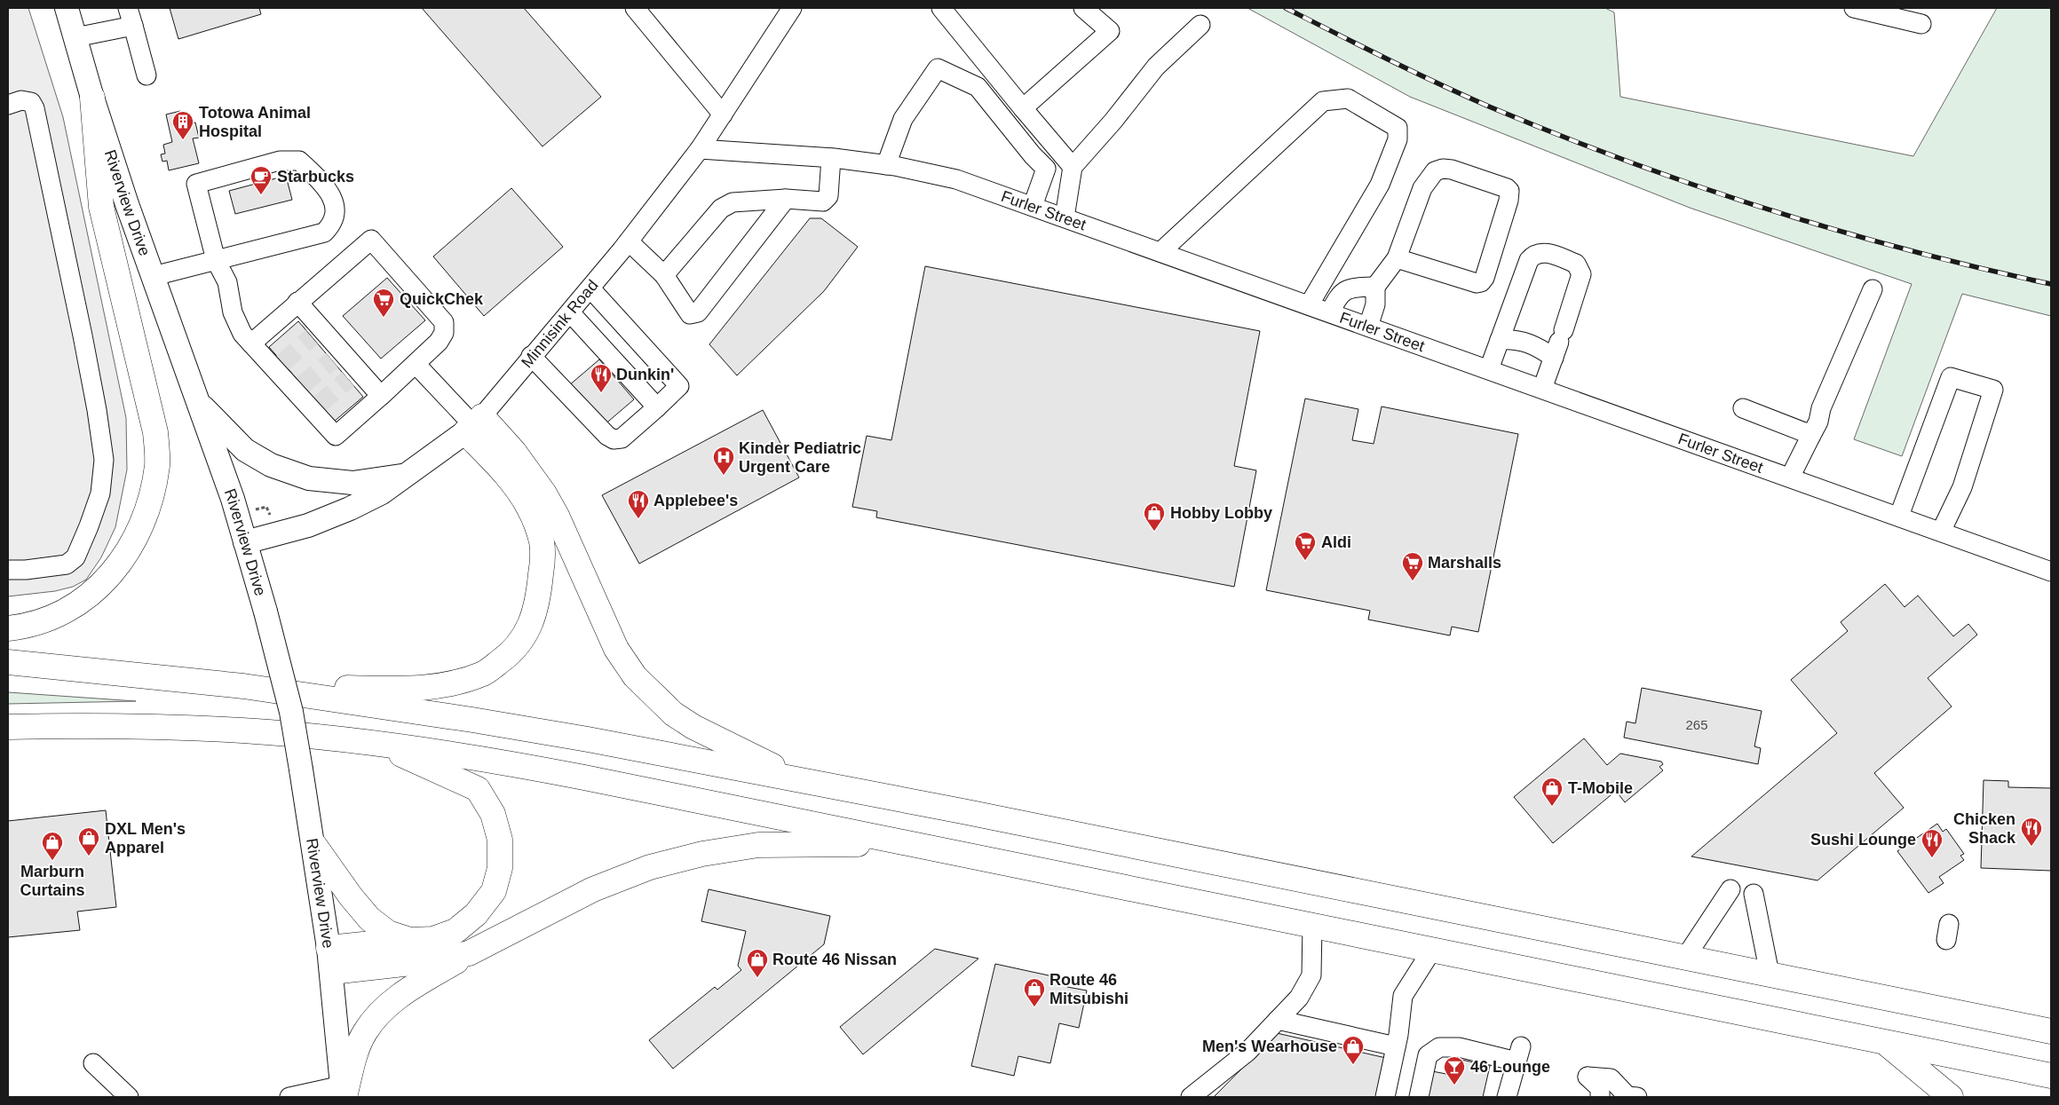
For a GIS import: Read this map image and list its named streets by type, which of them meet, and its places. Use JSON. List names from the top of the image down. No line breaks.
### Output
{"streets":{"main road":["Riverview Drive","Minnisink Road"],"street":["Furler Street"]},"crossings":[["Riverview Drive","Minnisink Road"],["Furler Street","Minnisink Road"]],"places":{"building":["Totowa Animal Hospital"],"cafe":["Starbucks"],"supermarket":["QuickChek","Aldi","Marshalls"],"restaurant":["Dunkin'","Applebee's","Chicken Shack","Sushi Lounge"],"hospital":["Kinder Pediatric Urgent Care"],"shop":["Hobby Lobby","T-Mobile","DXL Men's Apparel","Marburn Curtains","Route 46 Nissan","Route 46 Mitsubishi","Men's Wearhouse"],"bar":["46 Lounge"]},"house_numbers":["265"]}
